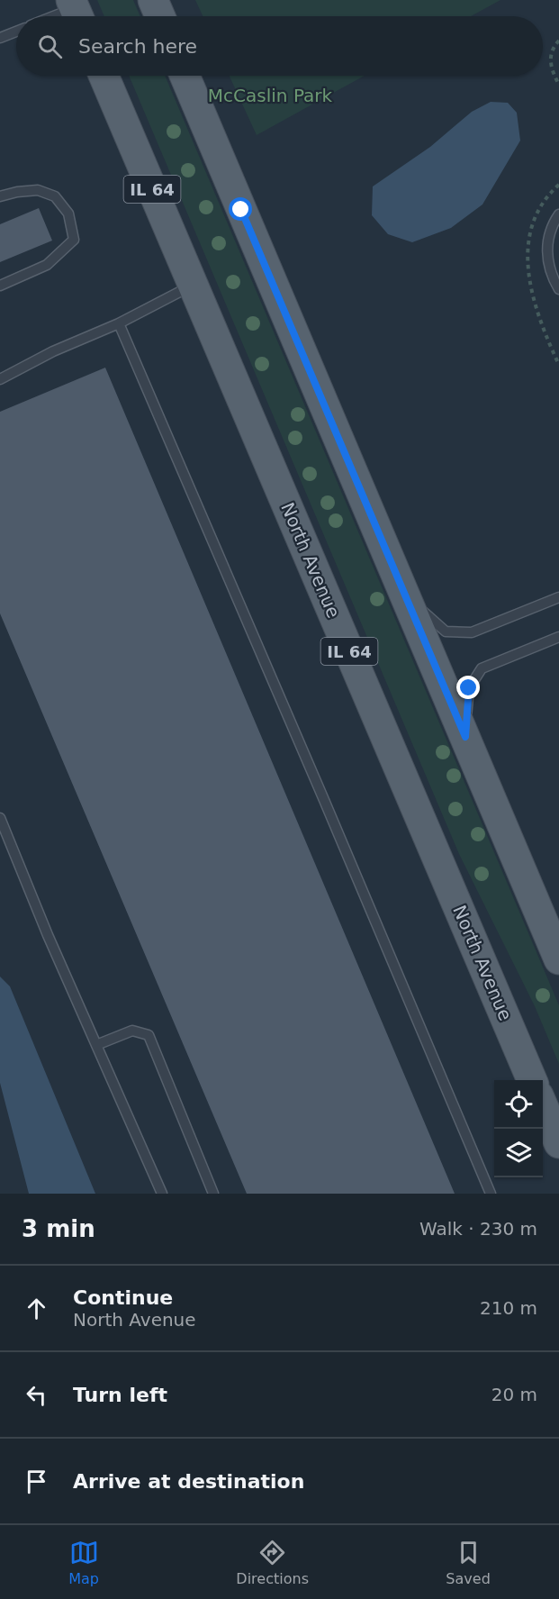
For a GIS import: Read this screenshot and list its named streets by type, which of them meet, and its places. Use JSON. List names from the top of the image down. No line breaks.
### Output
{"streets":{"main road":["IL 64","North Avenue"]},"parks":["McCaslin Park"],"page":{"search":"Search here","heading":["3 min","Walk · 230 m"],"list":[["Continue","North Avenue","210 m"],["Turn left","20 m"],"Arrive at destination"],"nav":["Map","Directions","Saved"]}}
